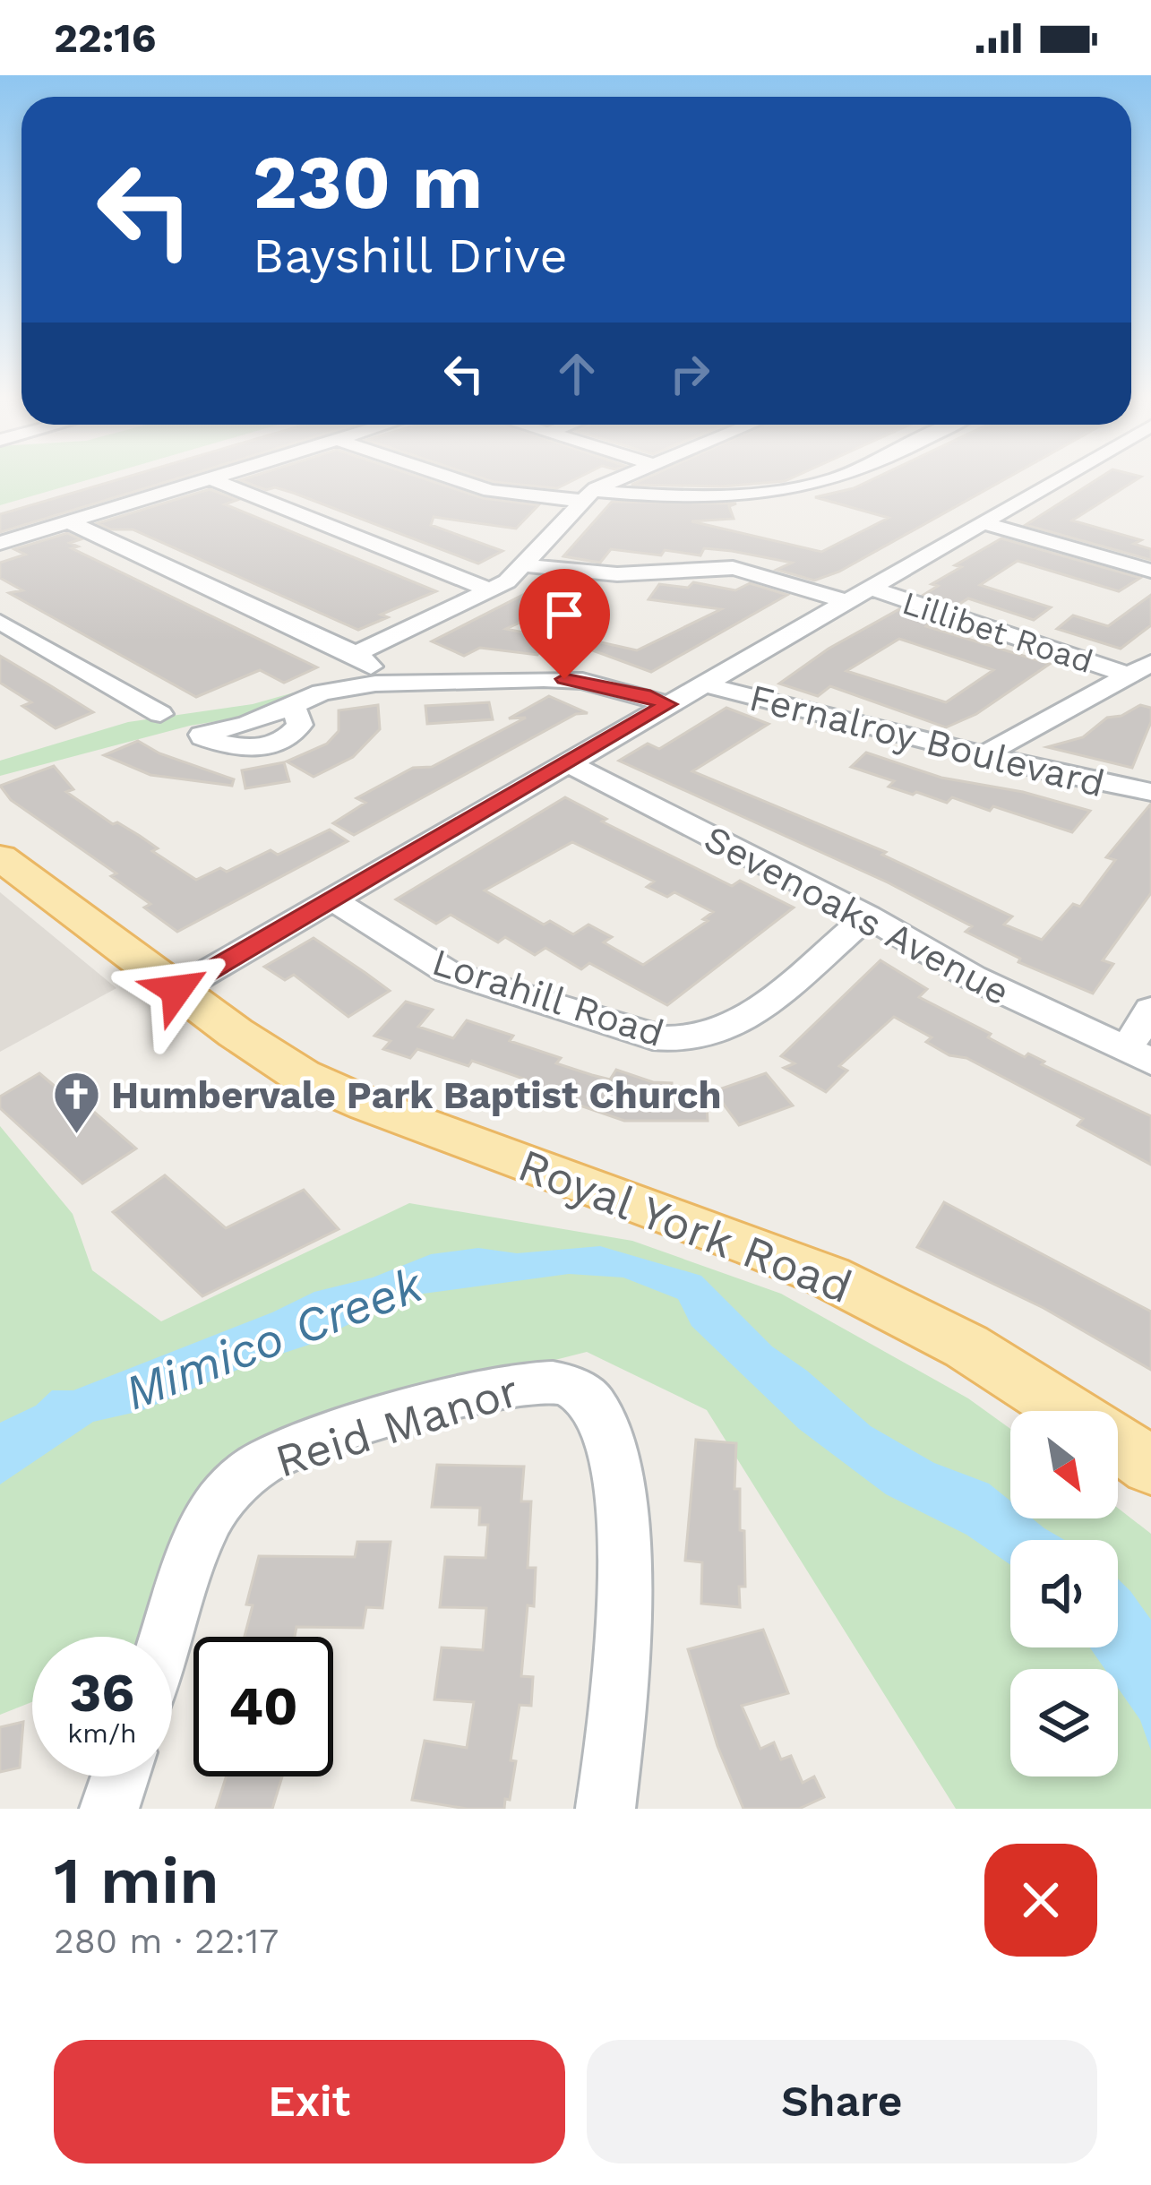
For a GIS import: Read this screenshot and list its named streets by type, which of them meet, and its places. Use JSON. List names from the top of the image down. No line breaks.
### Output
{"streets":{"main road":["Royal York Road"],"street":["Lillibet Road","Fernalroy Boulevard","Sevenoaks Avenue","Lorahill Road","Reid Manor"]},"crossings":[["Sevenoaks Avenue","Lorahill Road"]],"water":["Mimico Creek"],"places":{"church":["Humbervale Park Baptist Church"]},"north":"bottom right","page":{"status":"22:16","turn":["230 m","Bayshill Drive"],"speed":"36 km/h","limit":"40","heading":["1 min","280 m · 22:17"],"buttons":["Exit","Share"]}}
